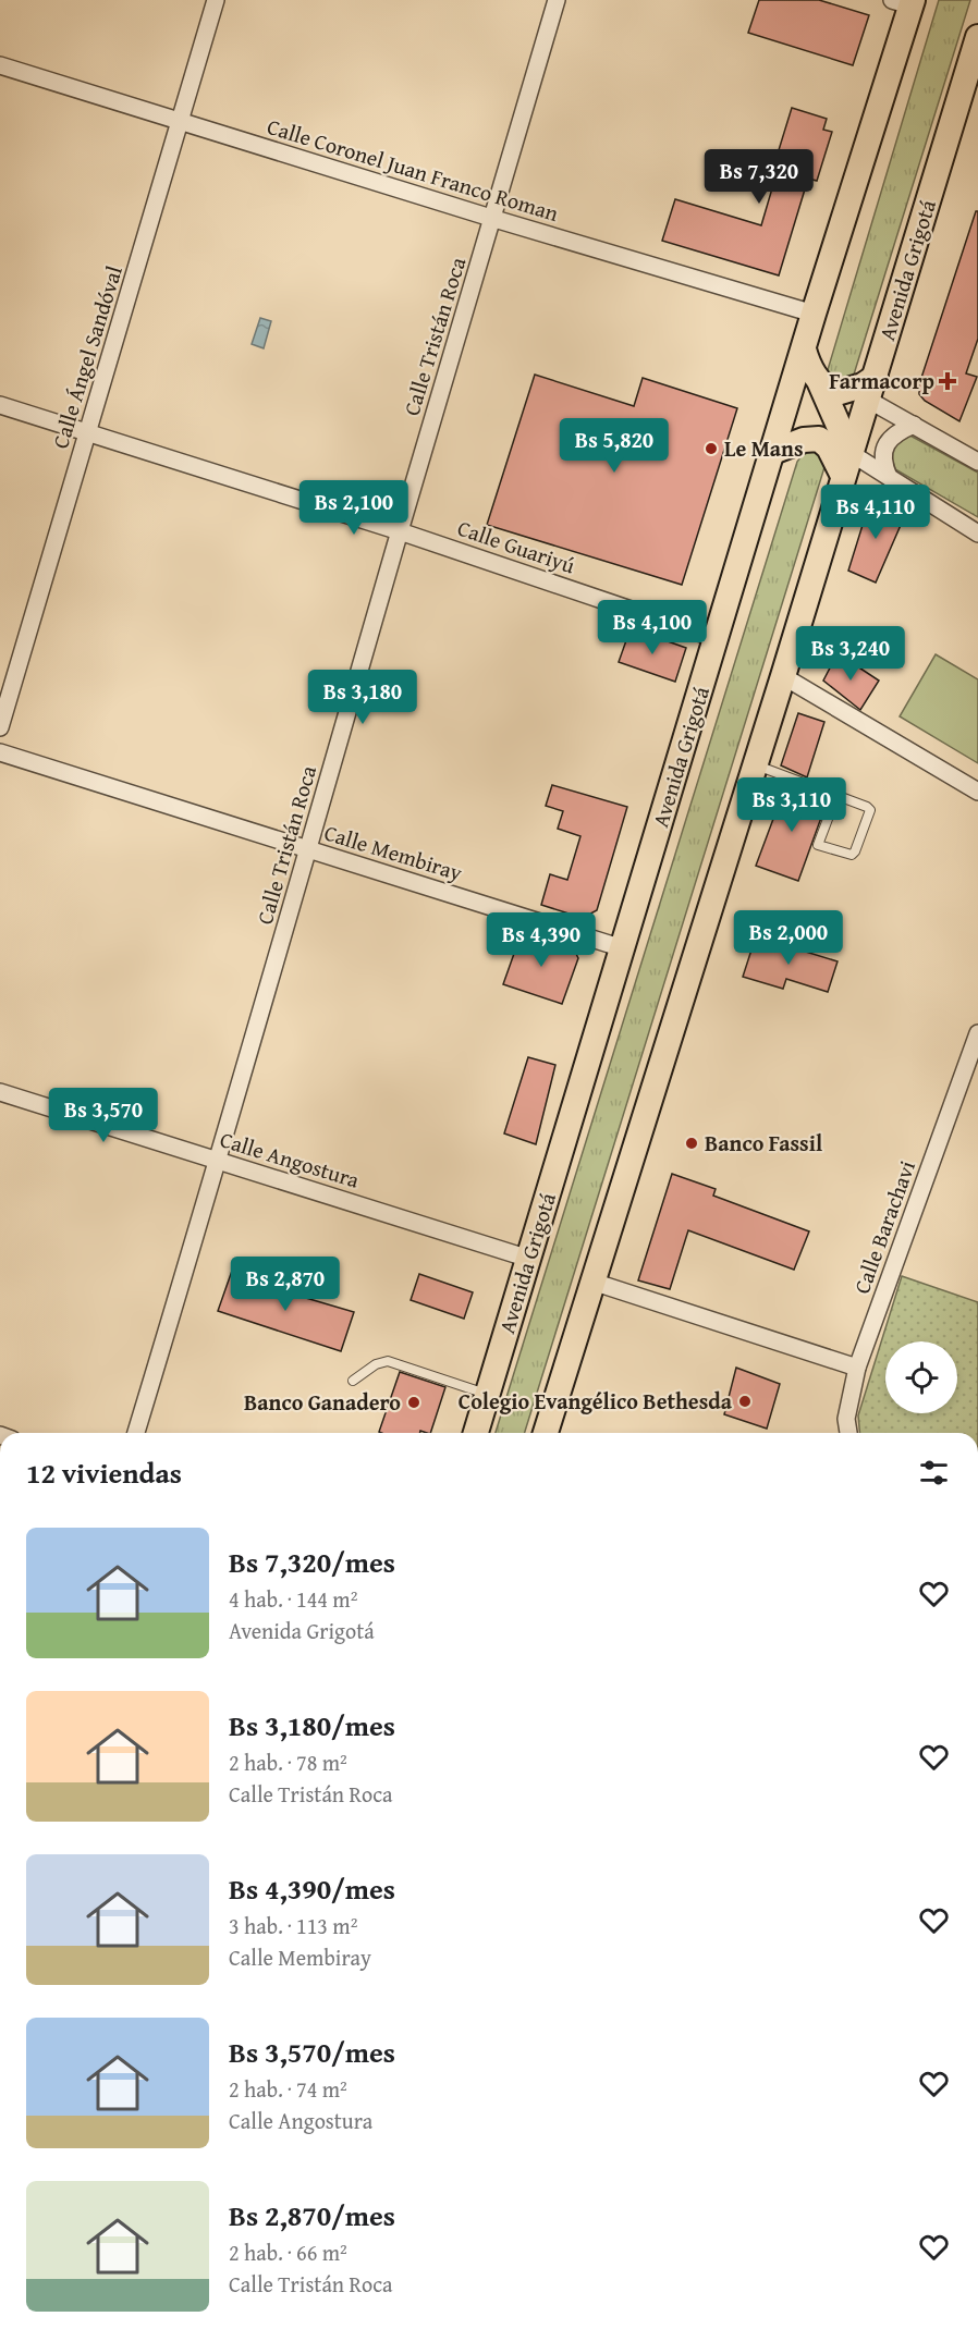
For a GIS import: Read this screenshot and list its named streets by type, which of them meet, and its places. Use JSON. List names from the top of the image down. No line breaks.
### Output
{"streets":{"main road":["Avenida Grigotá"],"street":["Calle Coronel Juan Franco Roman","Calle Tristán Roca","Calle Ángel Sandóval","Calle Guariyú","Calle Membiray","Calle Angostura","Calle Barachavi"]},"crossings":[["Calle Coronel Juan Franco Roman","Avenida Grigotá"],["Calle Coronel Juan Franco Roman","Calle Tristán Roca"],["Calle Coronel Juan Franco Roman","Calle Ángel Sandóval"],["Avenida Grigotá","Calle Guariyú"],["Avenida Grigotá","Calle Membiray"],["Avenida Grigotá","Calle Angostura"],["Calle Tristán Roca","Calle Guariyú"],["Calle Tristán Roca","Calle Membiray"],["Calle Tristán Roca","Calle Angostura"],["Calle Ángel Sandóval","Calle Guariyú"]],"places":{"health":["Farmacorp"],"other":["Le Mans","Banco Fassil","Colegio Evangélico Bethesda","Banco Ganadero"]},"page":{"price":["Bs 7,320","Bs 5,820","Bs 2,100","Bs 4,110","Bs 4,100","Bs 3,240","Bs 3,180","Bs 3,110","Bs 2,000","Bs 4,390","Bs 3,570","Bs 2,870"],"heading":"12 viviendas","list":[{"name":"Bs 7,320/mes","note":"4 hab. · 144 m² · Avenida Grigotá"},{"name":"Bs 3,180/mes","note":"2 hab. · 78 m² · Calle Tristán Roca"},{"name":"Bs 4,390/mes","note":"3 hab. · 113 m² · Calle Membiray"},{"name":"Bs 3,570/mes","note":"2 hab. · 74 m² · Calle Angostura"},{"name":"Bs 2,870/mes","note":"2 hab. · 66 m² · Calle Tristán Roca"}]}}
